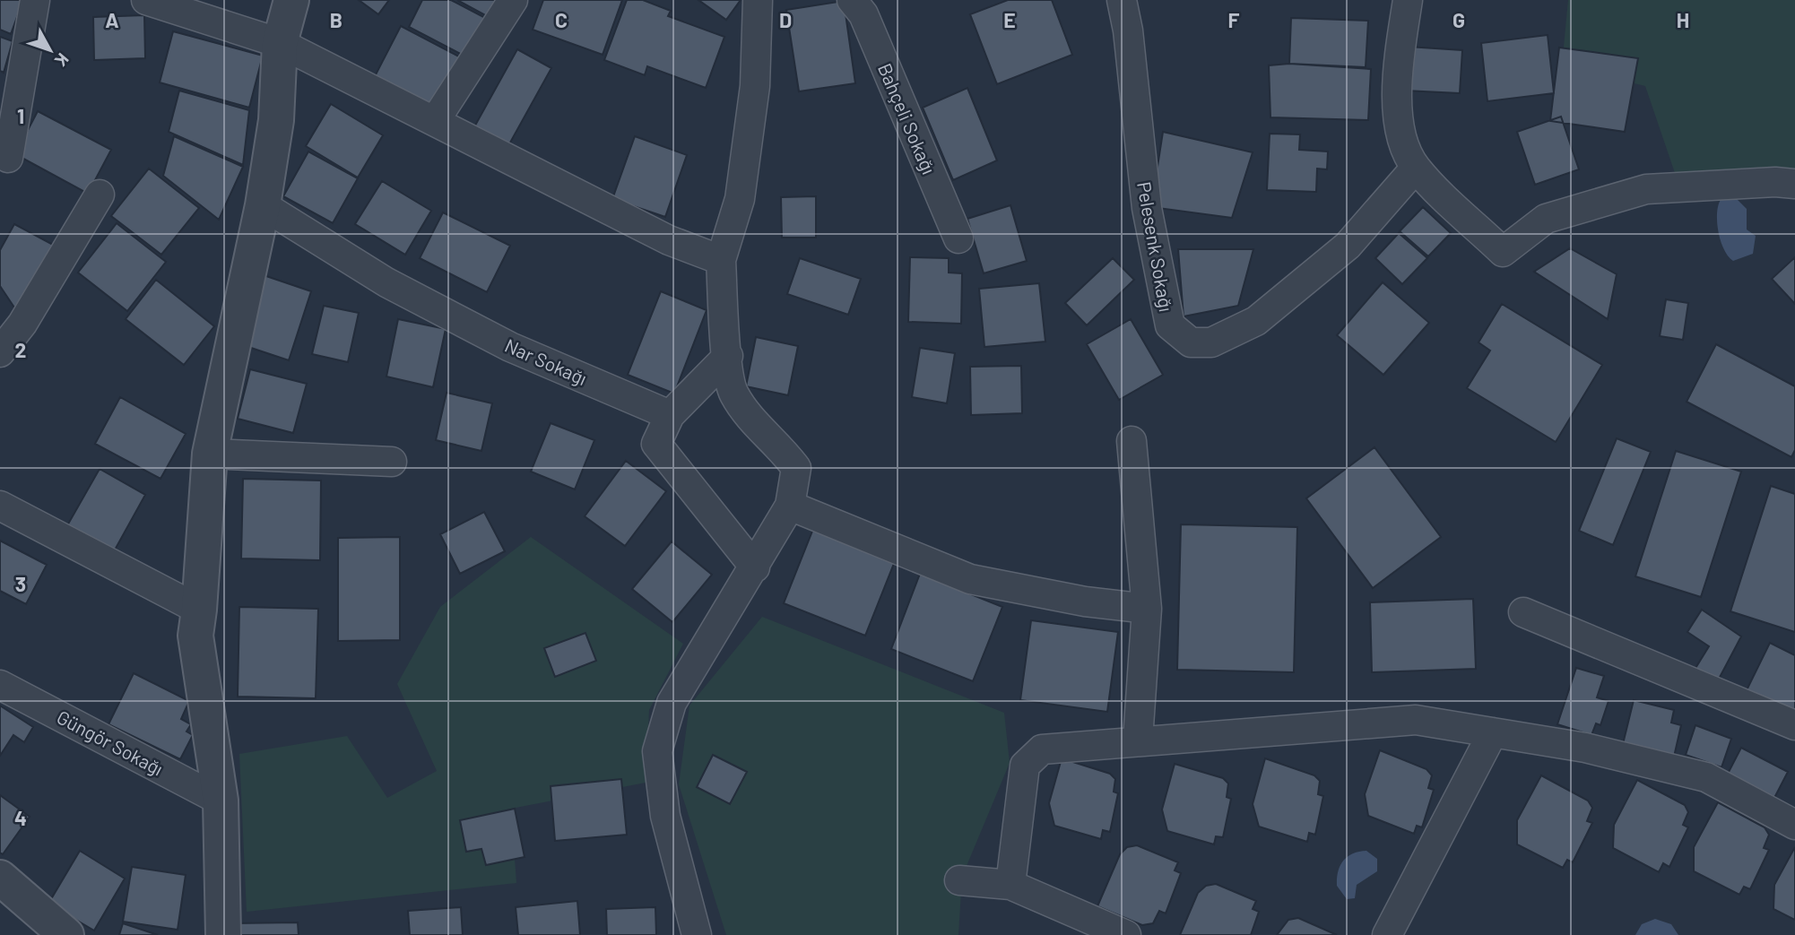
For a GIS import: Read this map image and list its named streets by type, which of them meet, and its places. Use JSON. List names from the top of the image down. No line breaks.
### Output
{"streets":{"street":["Bahçeli Sokağı","Pelesenk Sokağı","Nar Sokağı","Güngör Sokağı"]},"north":"bottom right","grid":{"columns":["A","B","C","D","E","F","G","H"],"rows":["1","2","3","4"]}}
